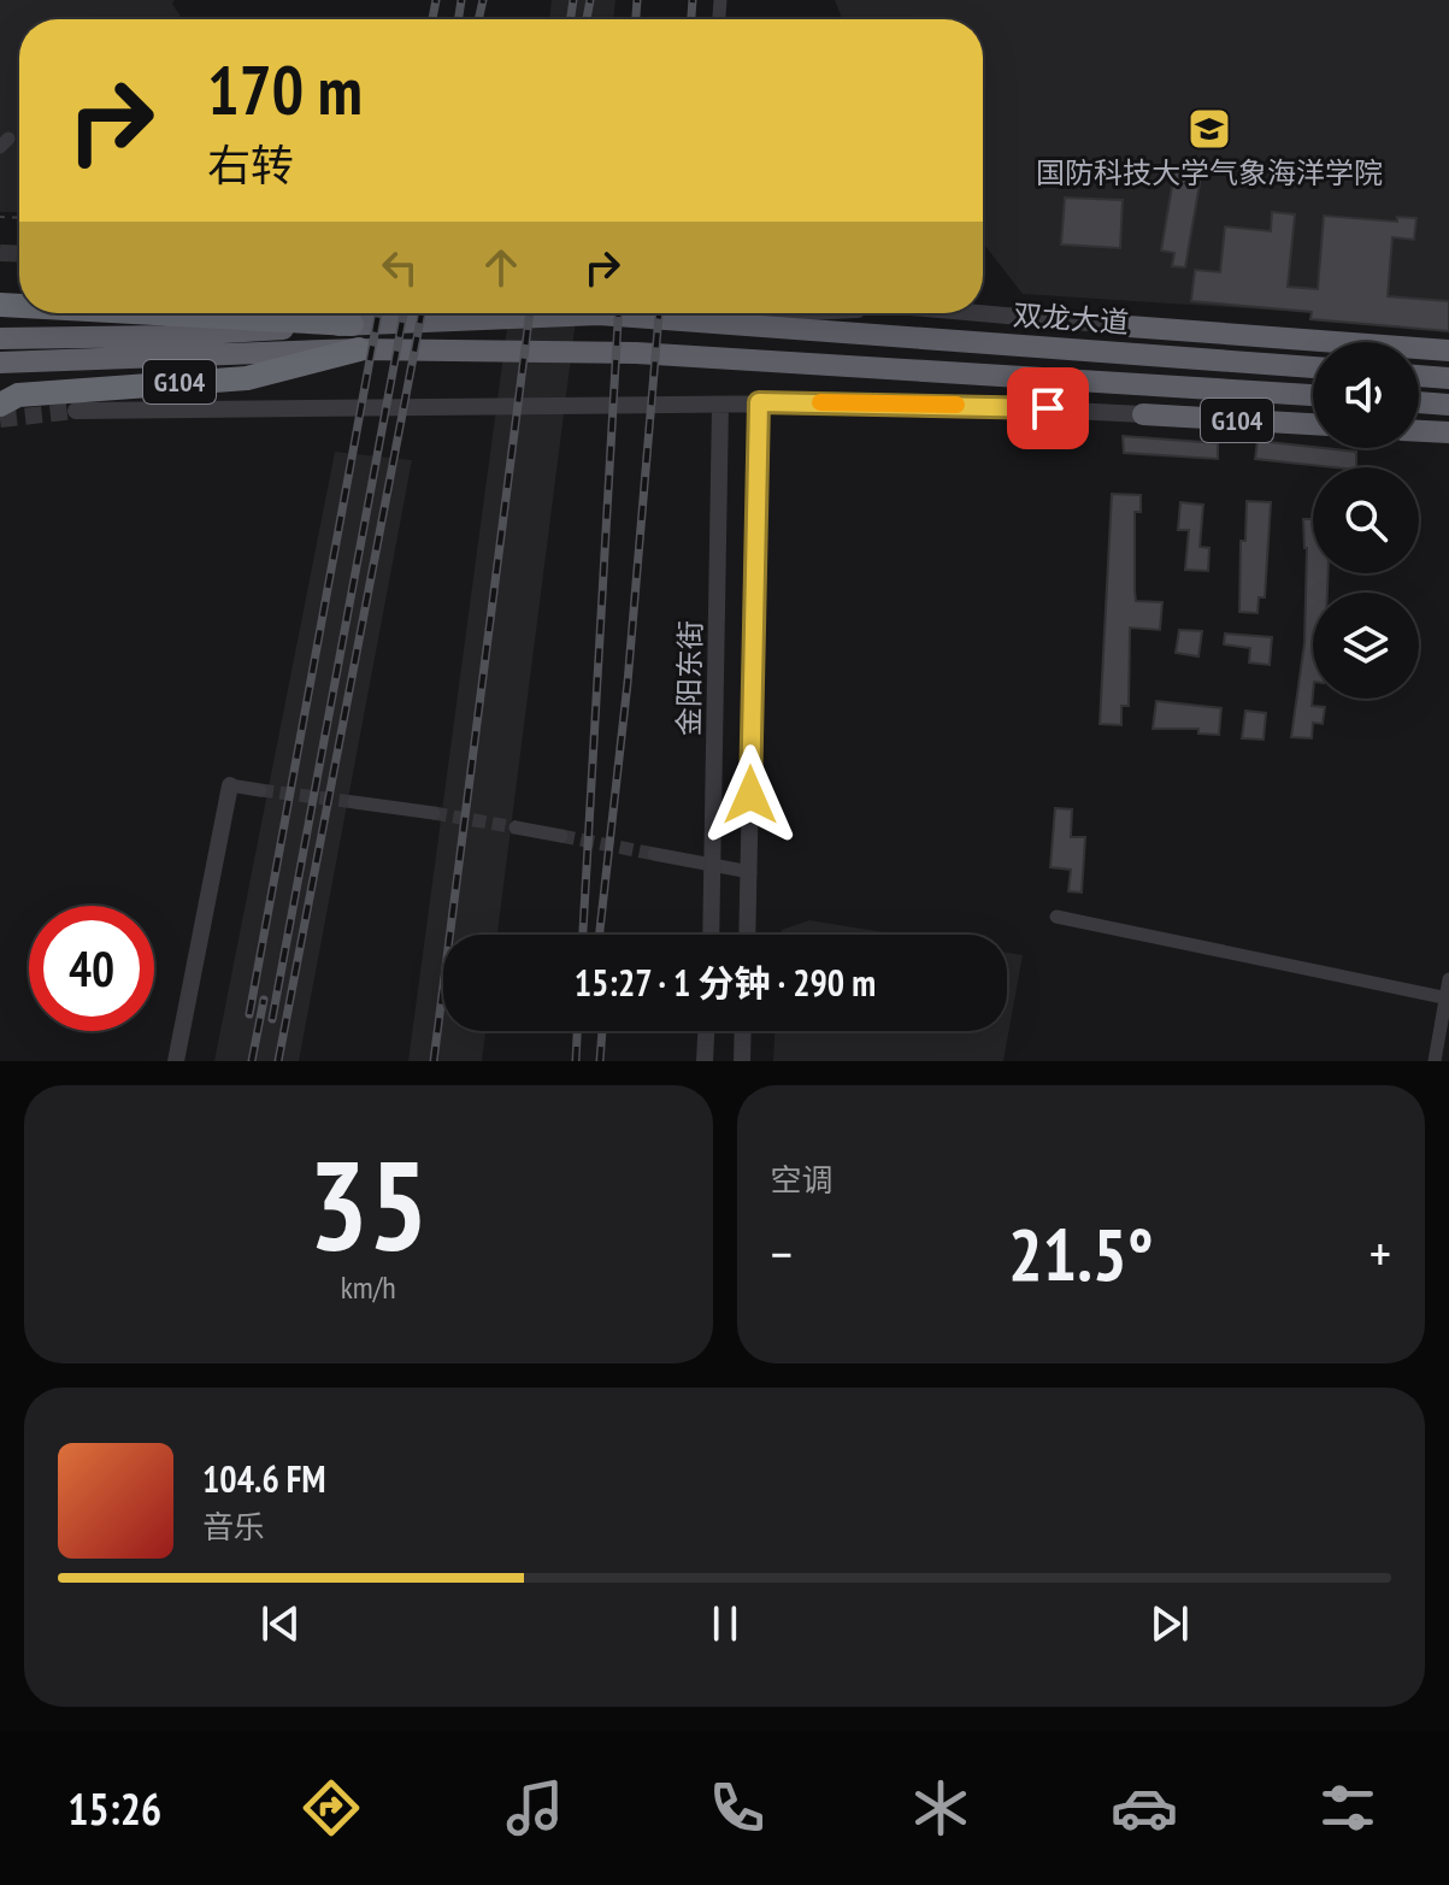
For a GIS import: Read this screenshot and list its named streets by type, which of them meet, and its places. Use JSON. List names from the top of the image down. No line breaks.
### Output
{"streets":{"highway":["双龙大道","G104"],"street":["金阳东街"]},"crossings":[["双龙大道","G104"]],"places":{"school or university":["国防科技大学气象海洋学院"]},"page":{"turn":["170 m","右转"],"limit":"40","trip":"15:27 · 1 分钟 · 290 m","tile":[["35","km/h"],"空调"],"heat":["−","21.5°","+"],"song":["104.6 FM","音乐"],"tabs":"15:26"}}
